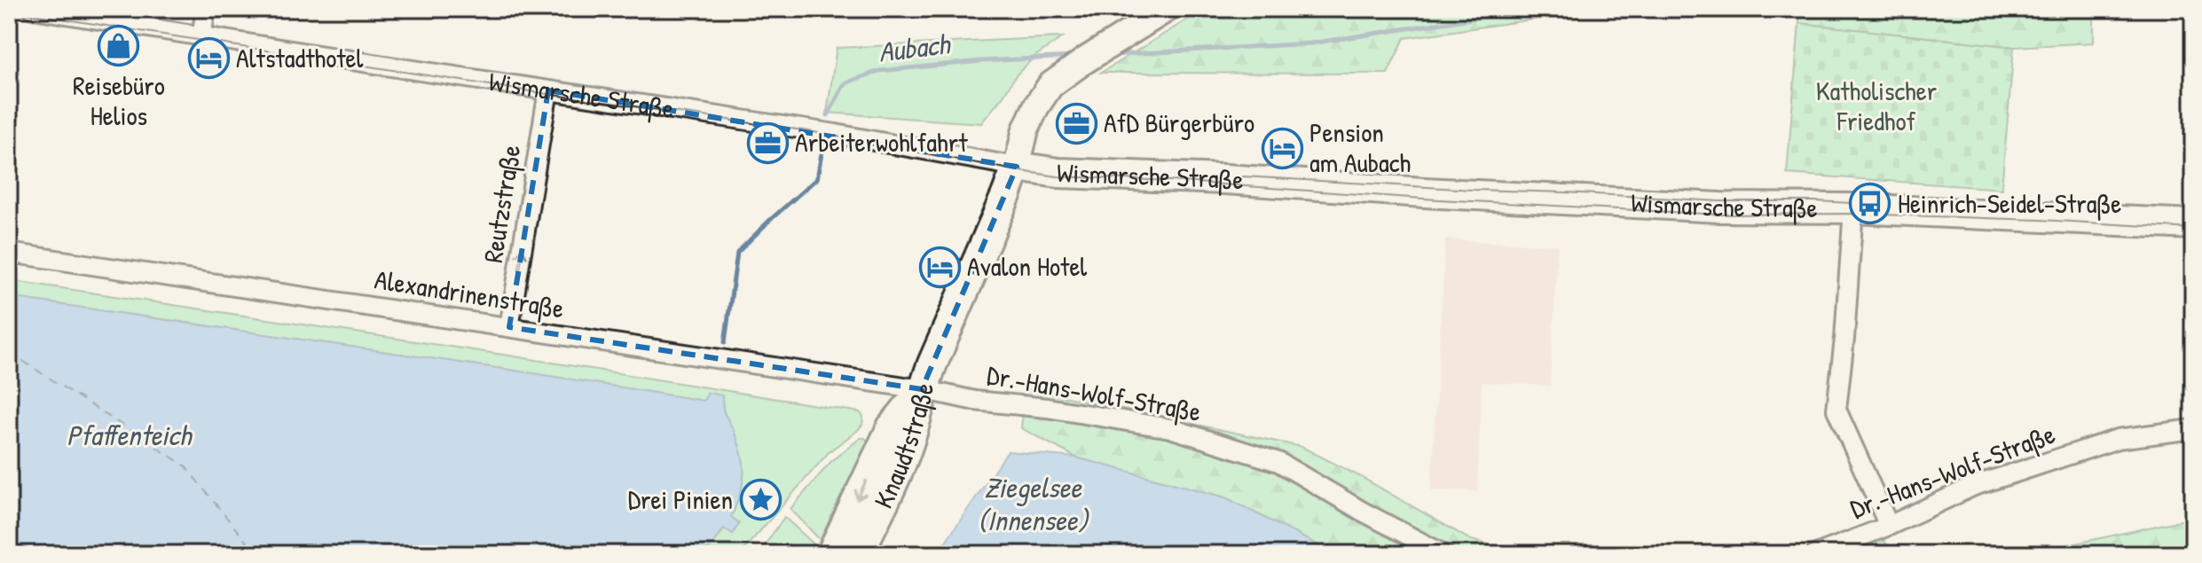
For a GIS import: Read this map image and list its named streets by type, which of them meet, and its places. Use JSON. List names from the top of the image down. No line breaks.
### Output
{"streets":{"main road":["Wismarsche Straße","Knaudtstraße"],"street":["Reutzstraße","Alexandrinenstraße","Dr.-Hans-Wolf-Straße"]},"crossings":[["Wismarsche Straße","Reutzstraße"],["Reutzstraße","Alexandrinenstraße"],["Alexandrinenstraße","Dr.-Hans-Wolf-Straße"],["Alexandrinenstraße","Knaudtstraße"],["Dr.-Hans-Wolf-Straße","Knaudtstraße"]],"one_way":["Reutzstraße"],"water":["Aubach","Pfaffenteich","Ziegelsee (Innensee)"],"parks":["Katholischer Friedhof"],"places":{"shop":["Reisebüro Helios"],"hotel":["Altstadthotel","Pension am Aubach","Avalon Hotel"],"office":["AfD Bürgerbüro","Arbeiterwohlfahrt"],"bus stop":["Heinrich-Seidel-Straße"],"place":["Drei Pinien"]}}
